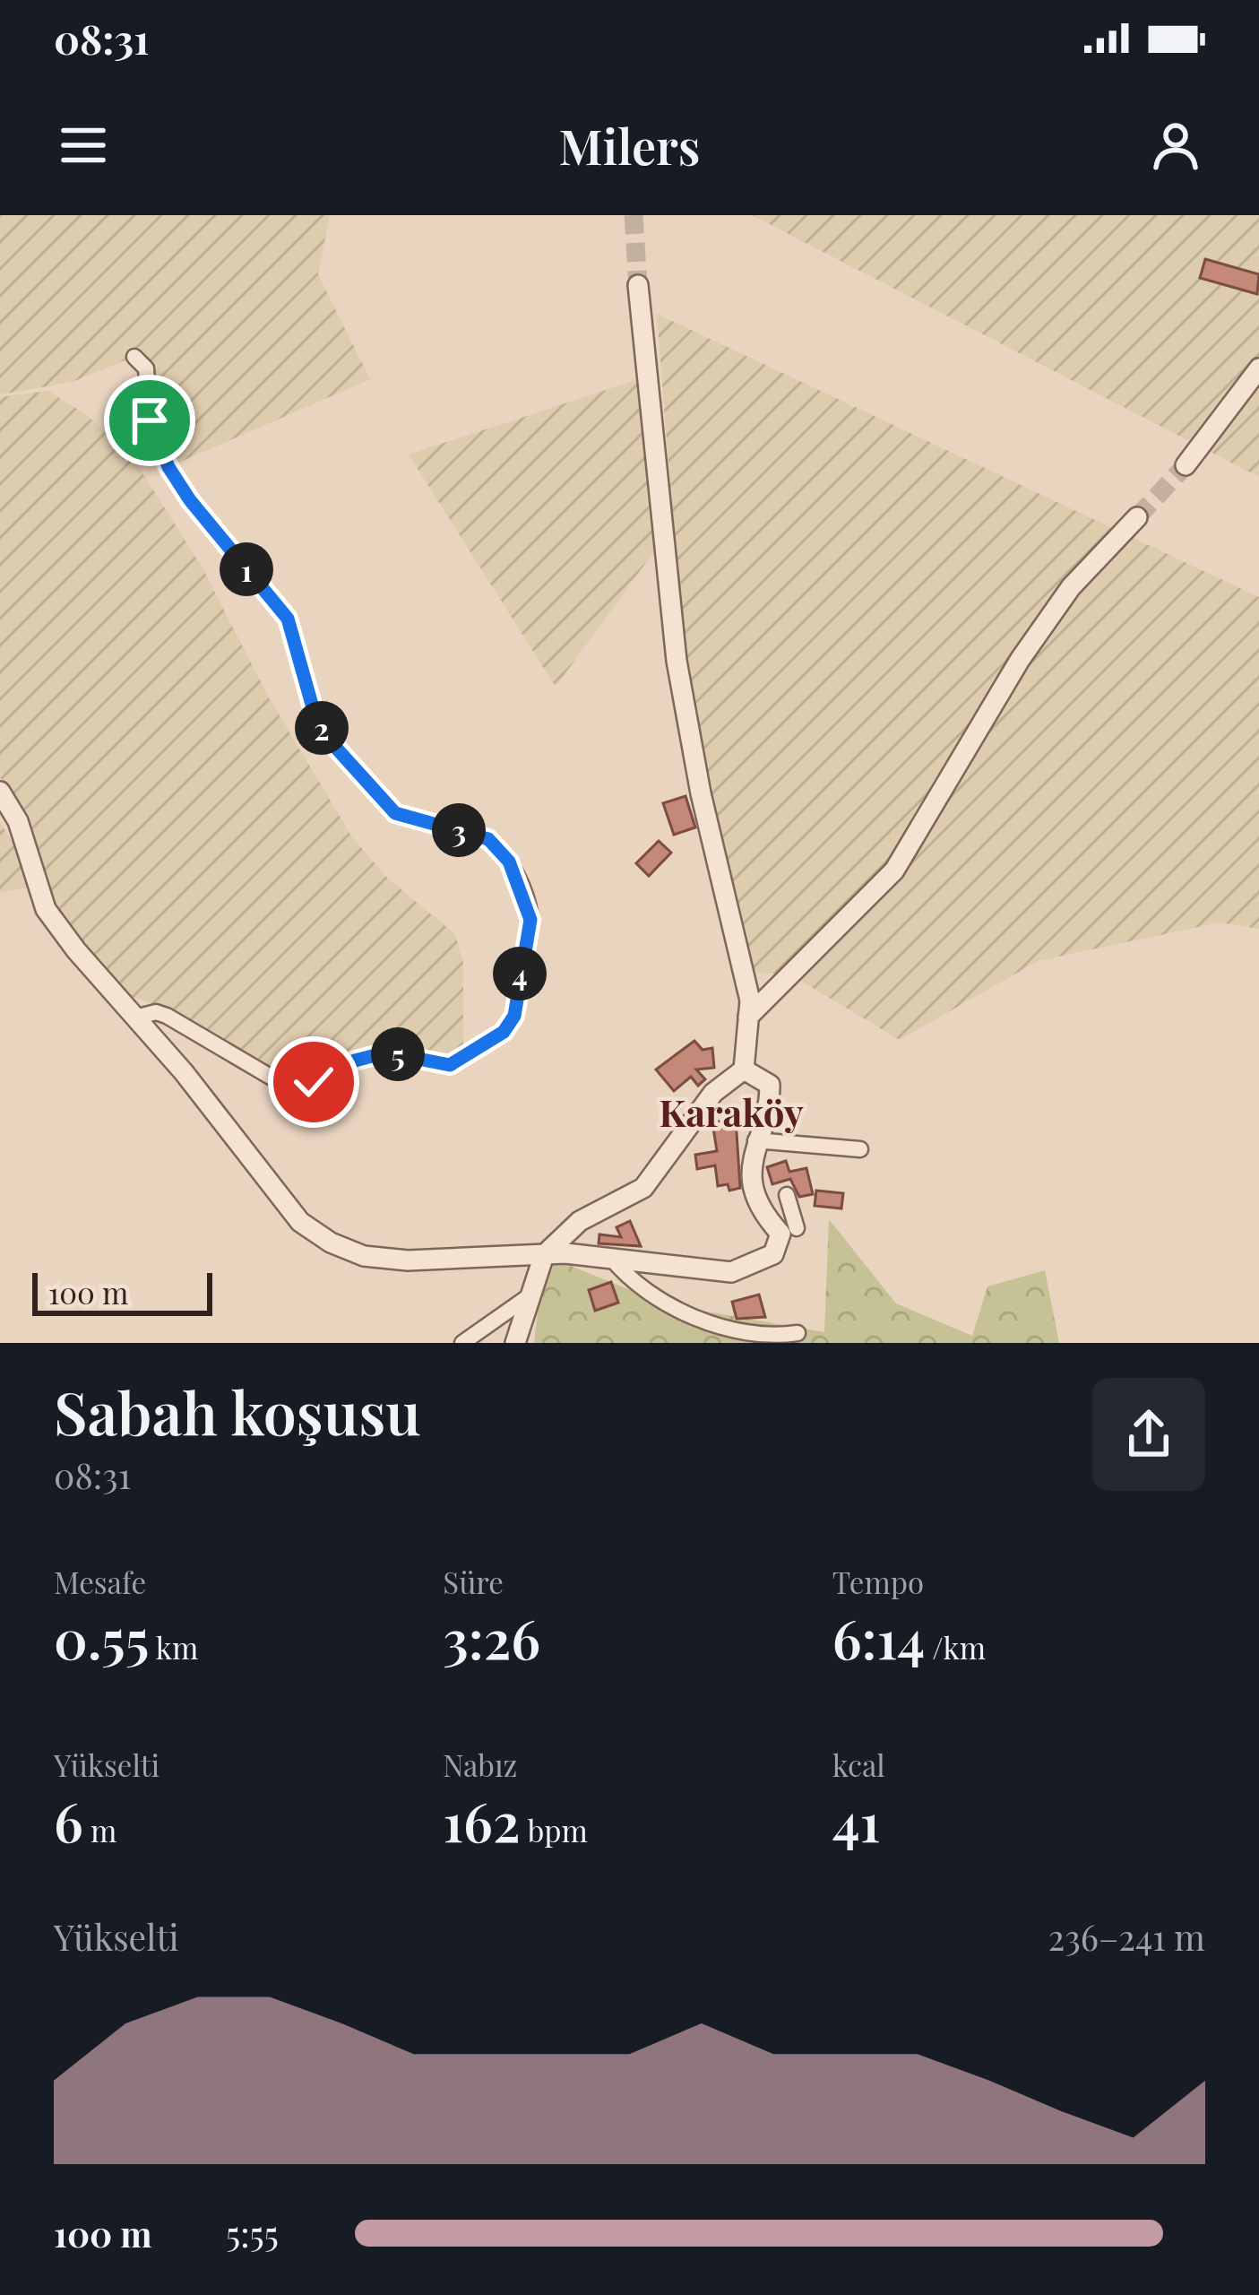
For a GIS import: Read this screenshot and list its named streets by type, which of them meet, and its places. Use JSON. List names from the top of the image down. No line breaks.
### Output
{"districts":["Karaköy"],"scale_bar":"100 m","page":{"status":"08:31","header":"Milers","pins":["1","2","3","4","5"],"scale":"100 m","heading":["Sabah koşusu","08:31"],"stats":[["Mesafe","0.55 km"],["Süre","3:26"],["Tempo","6:14 /km"],["Yükselti","6 m"],["Nabız","162 bpm"],["kcal","41"]],"chart":["Yükselti","236–241 m"],"list":[{"name":"100 m","note":"5:55"}]}}
